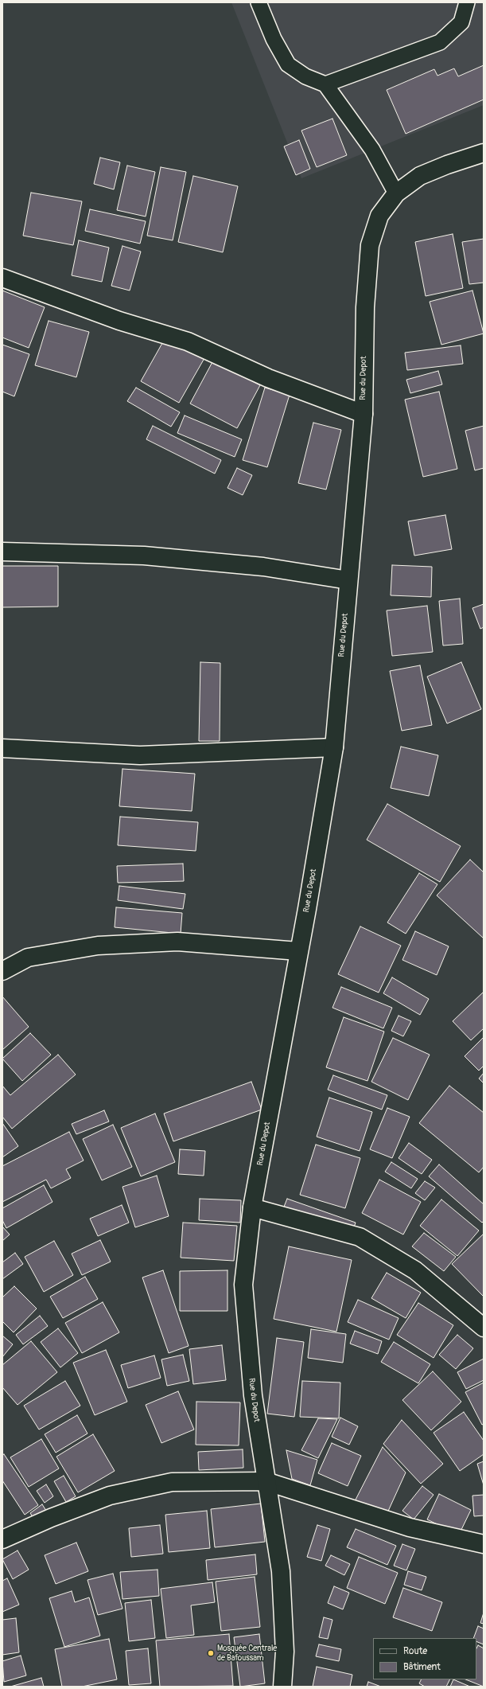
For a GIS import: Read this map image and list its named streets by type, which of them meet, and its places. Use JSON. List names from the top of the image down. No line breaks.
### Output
{"streets":{"street":["Rue du Depot"]},"places":["Mosquée Centrale de Bafoussam"],"legend":["Route","Bâtiment"]}
